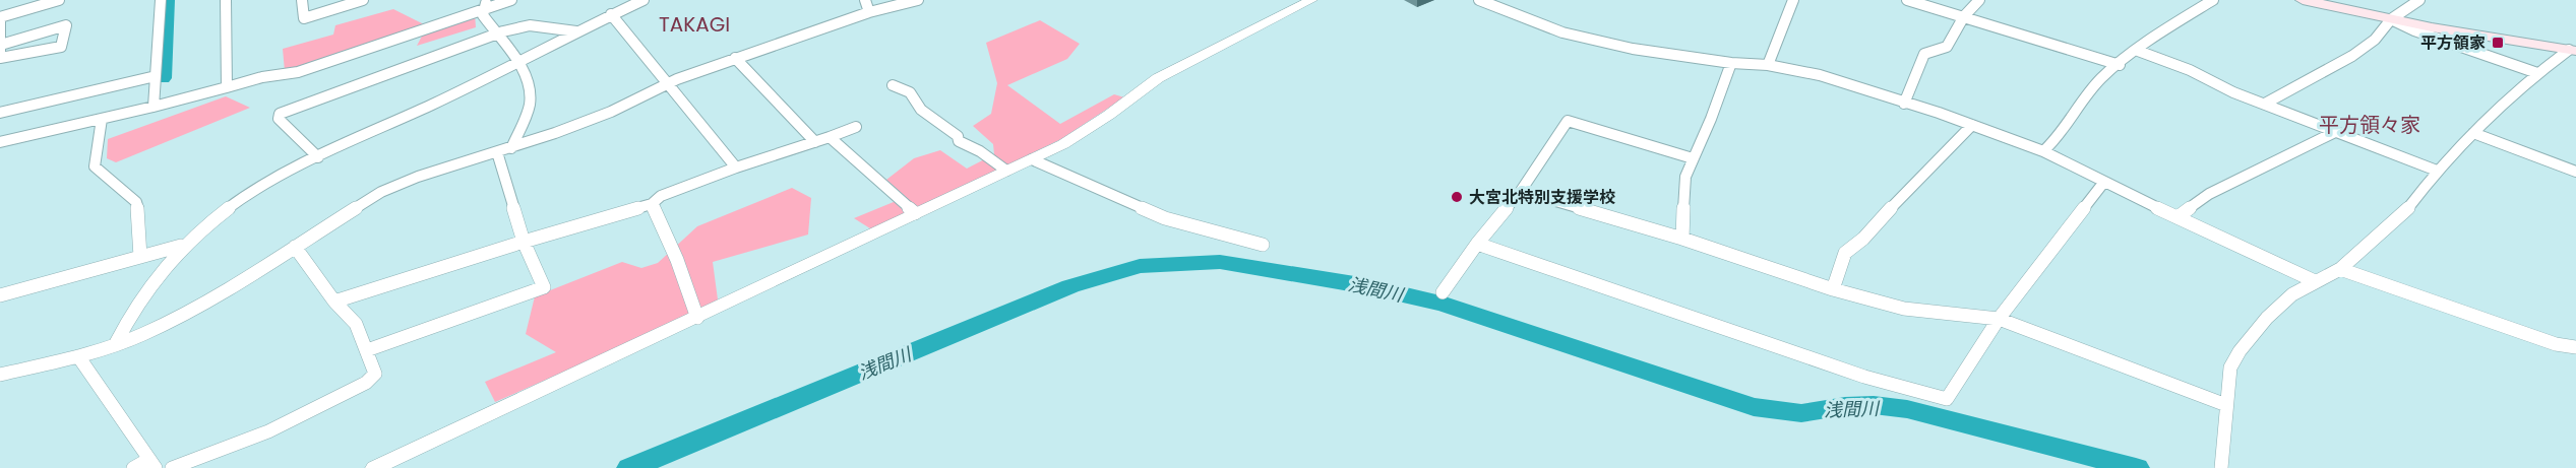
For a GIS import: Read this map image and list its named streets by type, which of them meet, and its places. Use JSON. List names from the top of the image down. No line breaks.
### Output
{"districts":["TAKAGI","平方領々家"],"water":["浅間川"],"places":{"transit":["平方領家"],"other":["大宮北特別支援学校"]}}
